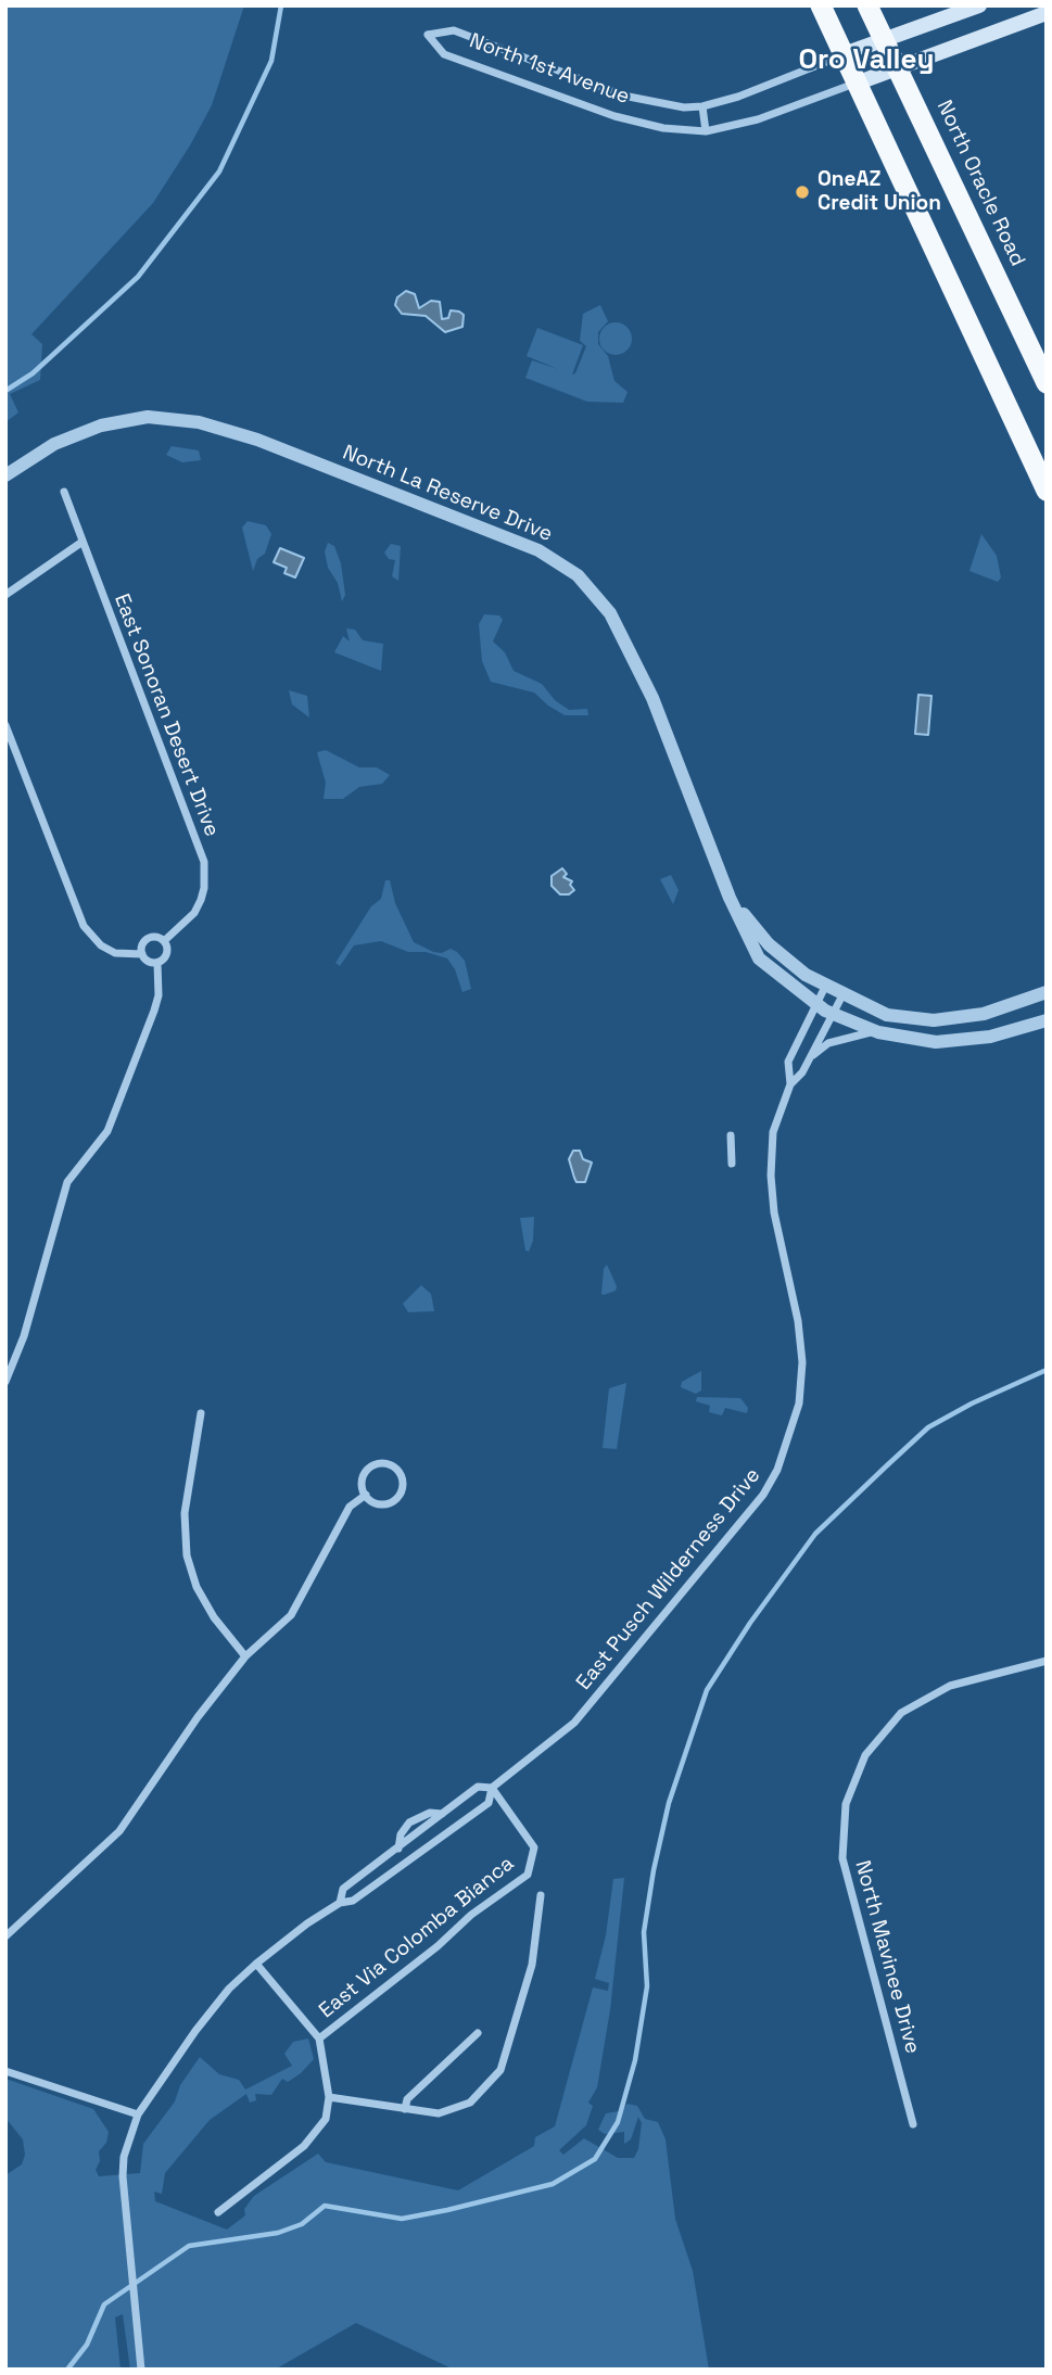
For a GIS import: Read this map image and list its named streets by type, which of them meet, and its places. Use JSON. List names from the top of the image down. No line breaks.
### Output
{"streets":{"highway":["North Oracle Road"],"main road":["North 1st Avenue"],"street":["North La Reserve Drive","East Sonoran Desert Drive","East Pusch Wilderness Drive","East Via Colomba Bianca","North Mavinee Drive"]},"crossings":[["North 1st Avenue","North Oracle Road"],["North La Reserve Drive","East Pusch Wilderness Drive"],["East Pusch Wilderness Drive","East Via Colomba Bianca"]],"districts":["Oro Valley"],"places":["OneAZ Credit Union"]}
